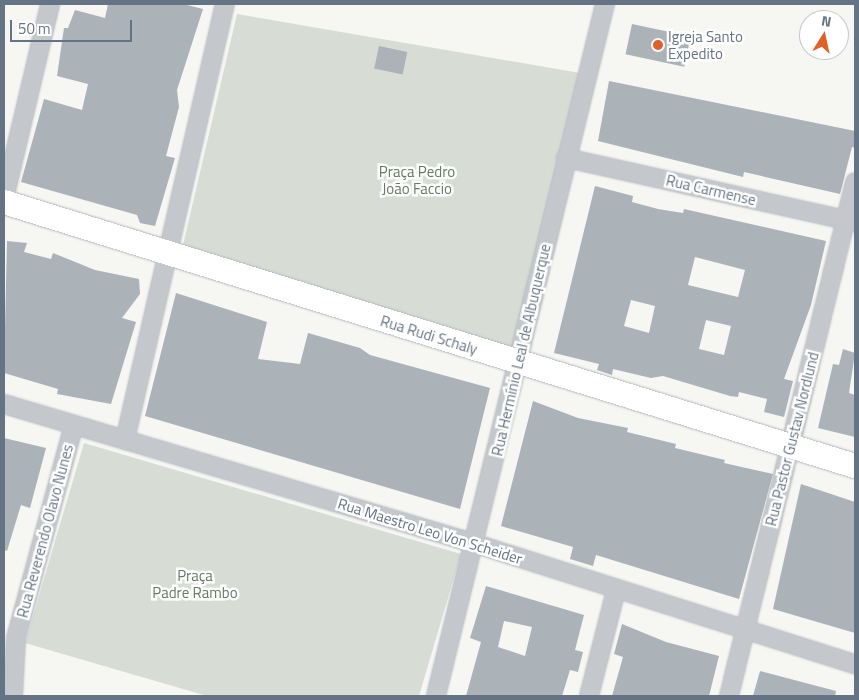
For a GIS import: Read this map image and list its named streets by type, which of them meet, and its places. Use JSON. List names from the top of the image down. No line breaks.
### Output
{"streets":{"street":["Rua Carmense","Rua Rudi Schaly","Rua Hermínio Leal de Albuquerque","Rua Pastor Gustav Nordlund","Rua Reverendo Olavo Nunes","Rua Maestro Leo Von Scheider"]},"crossings":[["Rua Carmense","Rua Hermínio Leal de Albuquerque"],["Rua Carmense","Rua Pastor Gustav Nordlund"],["Rua Rudi Schaly","Rua Hermínio Leal de Albuquerque"],["Rua Rudi Schaly","Rua Pastor Gustav Nordlund"],["Rua Hermínio Leal de Albuquerque","Rua Maestro Leo Von Scheider"],["Rua Pastor Gustav Nordlund","Rua Maestro Leo Von Scheider"],["Rua Reverendo Olavo Nunes","Rua Maestro Leo Von Scheider"]],"parks":["Praça Pedro João Faccio","Praça Padre Rambo"],"places":["Igreja Santo Expedito"],"scale_bar":"50 m","north":"top"}
